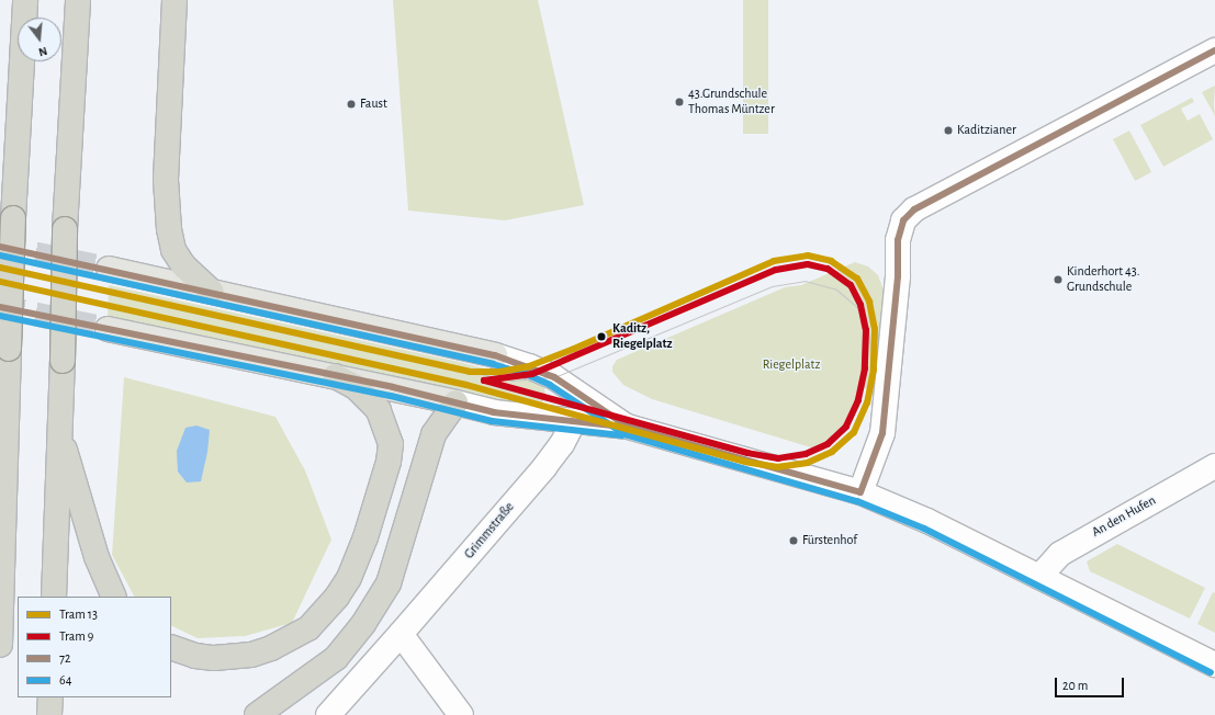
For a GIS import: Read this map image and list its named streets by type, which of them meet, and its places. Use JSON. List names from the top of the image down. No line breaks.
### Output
{"streets":{"street":["An den Hufen","Grimmstraße"]},"parks":["Riegelplatz"],"places":["43.Grundschule Thomas Müntzer","Faust","Kaditzianer","Kinderhort 43. Grundschule","Kaditz, Riegelplatz","Fürstenhof"],"lines":["transit line 72","tram line 13","transit line 64","tram line 9"],"legend":["Tram 13","Tram 9","72","64"],"scale_bar":"20 m","north":"bottom"}
